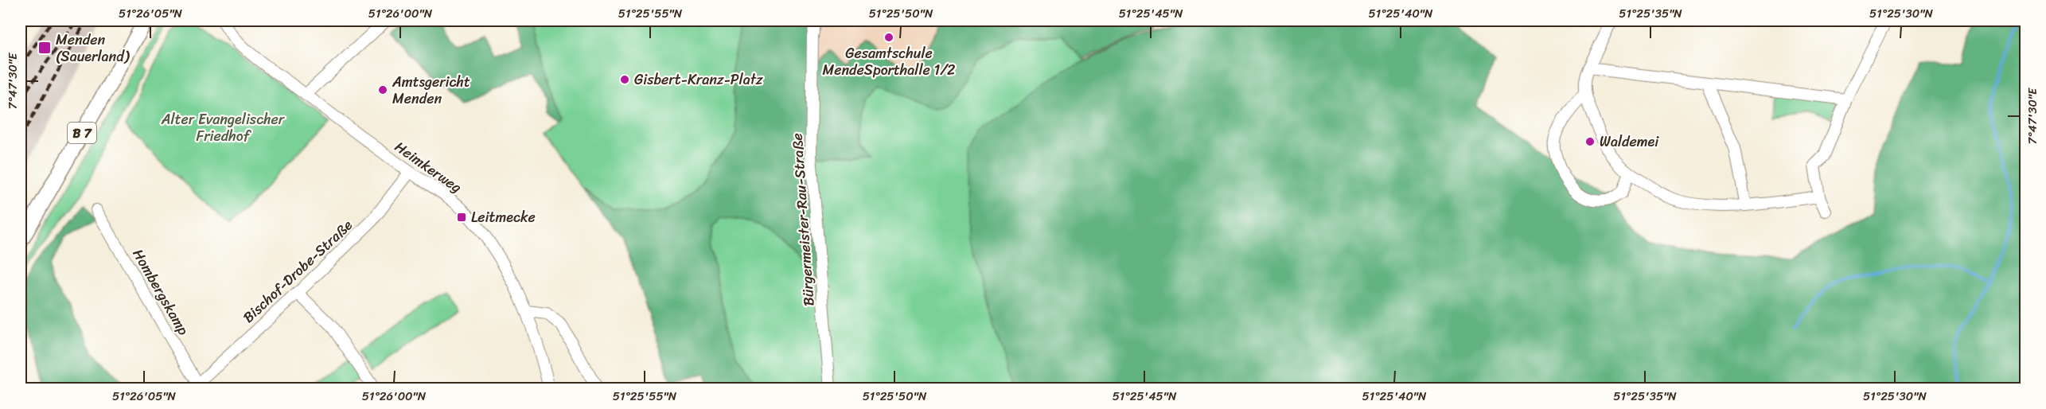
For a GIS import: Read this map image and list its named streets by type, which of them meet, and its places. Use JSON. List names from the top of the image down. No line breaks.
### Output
{"streets":{"main road":["B 7"],"street":["Heimkerweg","Bürgermeister-Rau-Straße","Bischof-Drobe-Straße","Hombergskamp"]},"crossings":[["Heimkerweg","Bischof-Drobe-Straße"],["Bischof-Drobe-Straße","Hombergskamp"]],"parks":["Alter Evangelischer Friedhof"],"places":{"other":["Gesamtschule MendeSporthalle 1/2","Gisbert-Kranz-Platz","Amtsgericht Menden","Waldemei"],"transit":["Menden (Sauerland)","Leitmecke"]},"coordinates":["51°26'05\"N","51°26'00\"N","51°25'55\"N","51°25'50\"N","51°25'45\"N","51°25'40\"N","51°25'35\"N","51°25'30\"N","7°47'30\"E"]}
